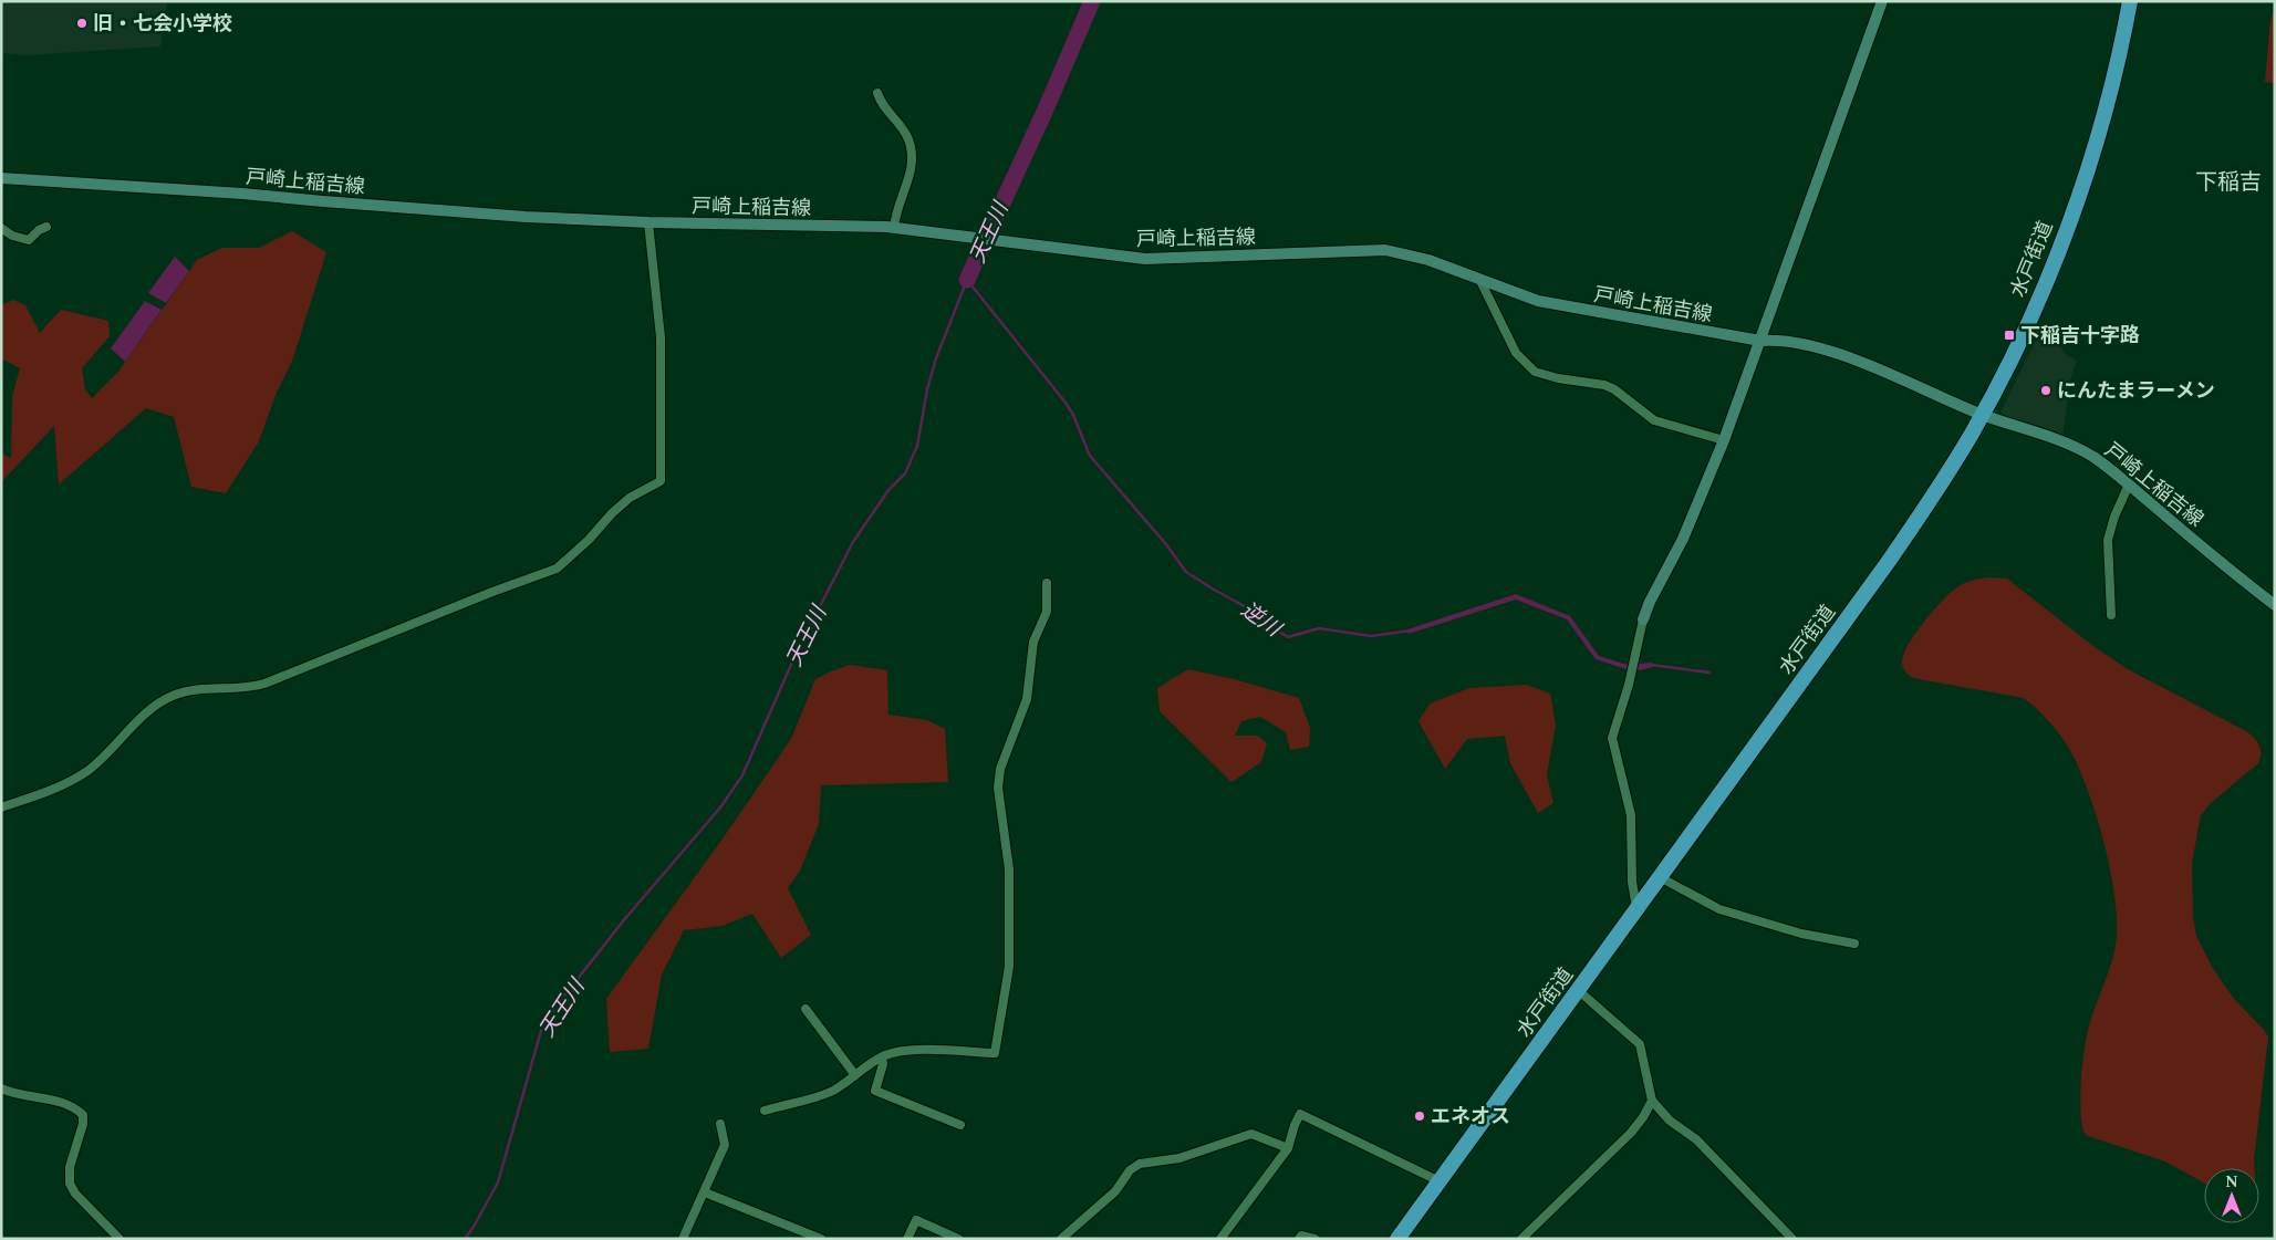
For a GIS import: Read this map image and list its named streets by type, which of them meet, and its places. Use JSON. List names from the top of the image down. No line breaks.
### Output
{"streets":{"highway":["水戸街道"],"main road":["戸崎上稲吉線"]},"crossings":[["戸崎上稲吉線","水戸街道"]],"districts":["下稲吉"],"water":["天王川","逆川"],"places":{"other":["旧・七会小学校","にんたまラーメン","エネオス"],"transit":["下稲吉十字路"]},"north":"top"}
